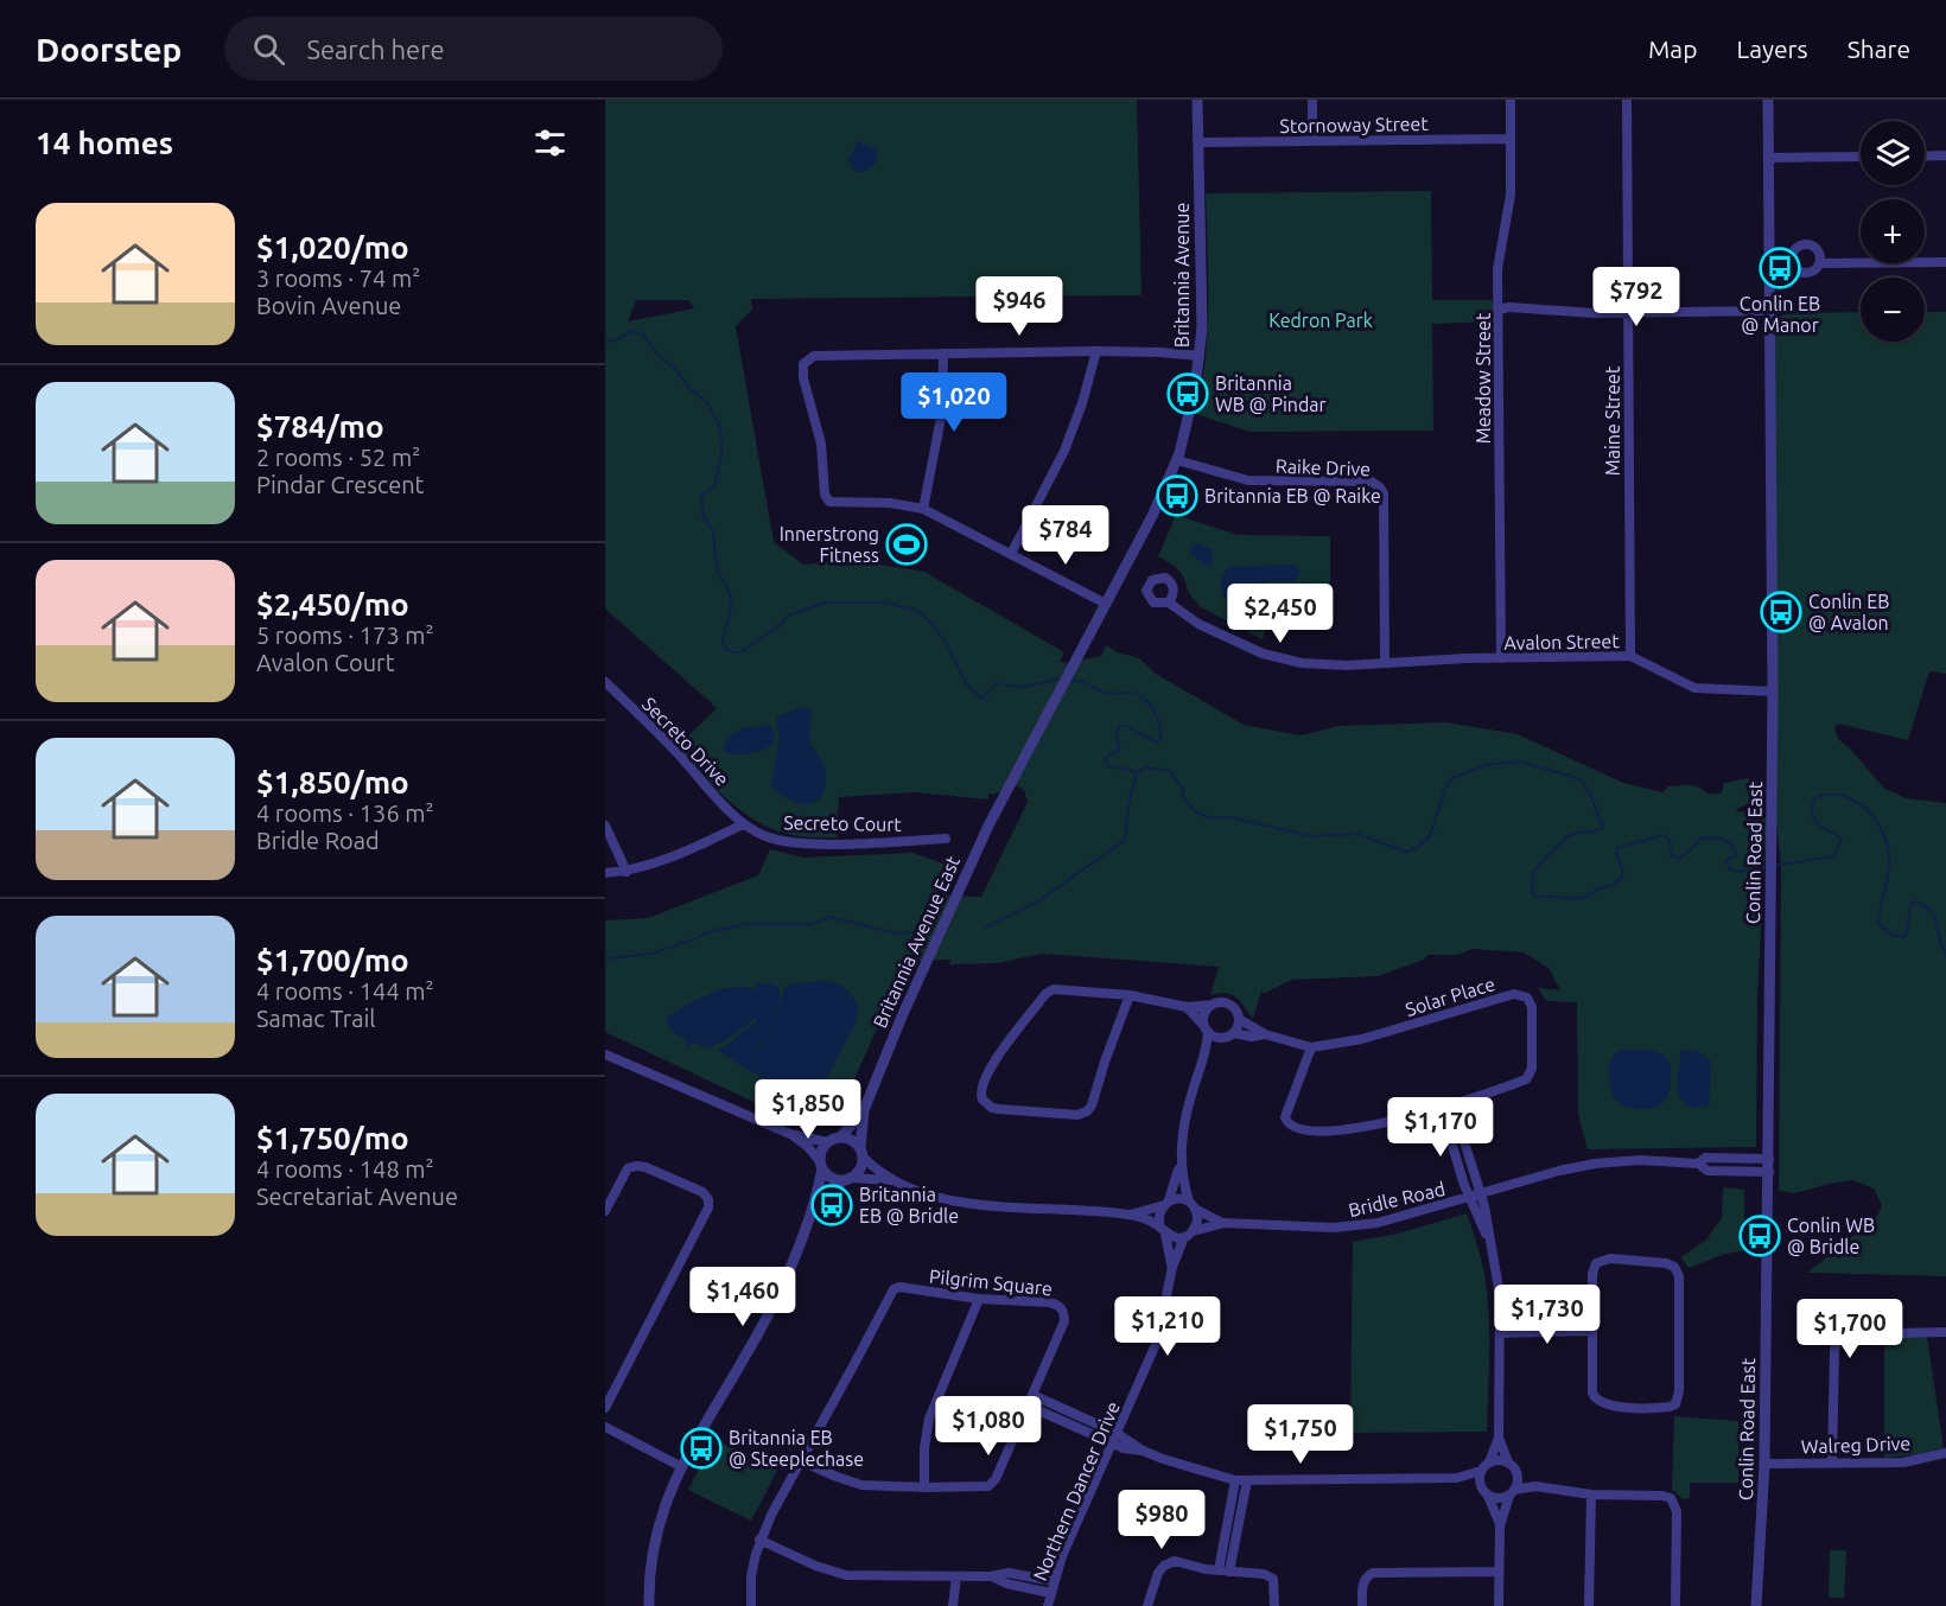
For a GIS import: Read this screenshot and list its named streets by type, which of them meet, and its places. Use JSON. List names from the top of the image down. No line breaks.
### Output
{"streets":{"street":["Stornoway Street","Britannia Avenue","Meadow Street","Maine Street","Raike Drive","Avalon Street","Secreto Drive","Secreto Court","Conlin Road East","Britannia Avenue East","Solar Place","Bridle Road","Pilgrim Square","Walreg Drive","Northern Dancer Drive"]},"crossings":[["Stornoway Street","Britannia Avenue"],["Stornoway Street","Meadow Street"],["Britannia Avenue","Raike Drive"],["Britannia Avenue","Britannia Avenue East"],["Meadow Street","Avalon Street"],["Maine Street","Avalon Street"],["Raike Drive","Avalon Street"],["Avalon Street","Conlin Road East"],["Secreto Drive","Secreto Court"],["Conlin Road East","Bridle Road"],["Conlin Road East","Walreg Drive"],["Bridle Road","Northern Dancer Drive"]],"parks":["Kedron Park"],"places":{"bus stop":["Conlin EB @ Manor","Britannia WB @ Pindar","Britannia EB @ Raike","Conlin EB @ Avalon","Britannia EB @ Bridle","Conlin WB @ Bridle","Britannia EB @ Steeplechase"],"sports":["Innerstrong Fitness"]},"page":{"header":"Doorstep","search":"Search here","nav":["Map","Layers","Share"],"heading":"14 homes","map_buttons":["+","−"],"list":[{"name":"$1,020/mo","note":"3 rooms · 74 m² · Bovin Avenue"},{"name":"$784/mo","note":"2 rooms · 52 m² · Pindar Crescent"},{"name":"$2,450/mo","note":"5 rooms · 173 m² · Avalon Court"},{"name":"$1,850/mo","note":"4 rooms · 136 m² · Bridle Road"},{"name":"$1,700/mo","note":"4 rooms · 144 m² · Samac Trail"},{"name":"$1,750/mo","note":"4 rooms · 148 m² · Secretariat Avenue"}],"price":["$792","$946","$1,020","$784","$2,450","$1,850","$1,170","$1,460","$1,730","$1,210","$1,700","$1,080","$1,750","$980"]}}
